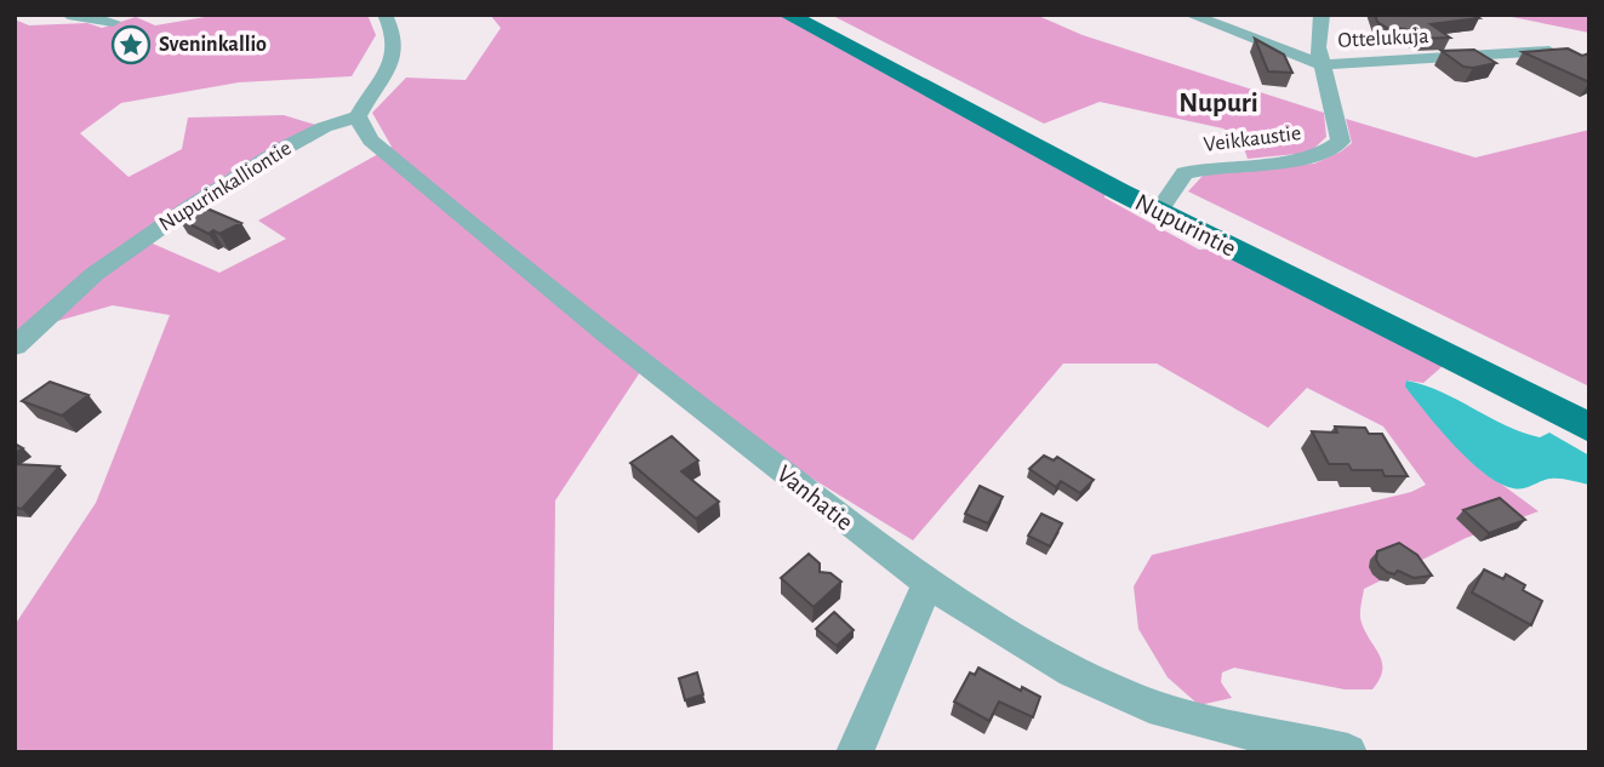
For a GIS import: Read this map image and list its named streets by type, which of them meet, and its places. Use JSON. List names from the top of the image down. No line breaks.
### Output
{"streets":{"main road":["Nupurintie"],"street":["Ottelukuja","Veikkaustie","Nupurinkalliontie","Vanhatie"]},"crossings":[["Ottelukuja","Veikkaustie"],["Veikkaustie","Nupurintie"],["Nupurinkalliontie","Vanhatie"]],"districts":["Nupuri"],"places":{"place":["Sveninkallio"]}}
